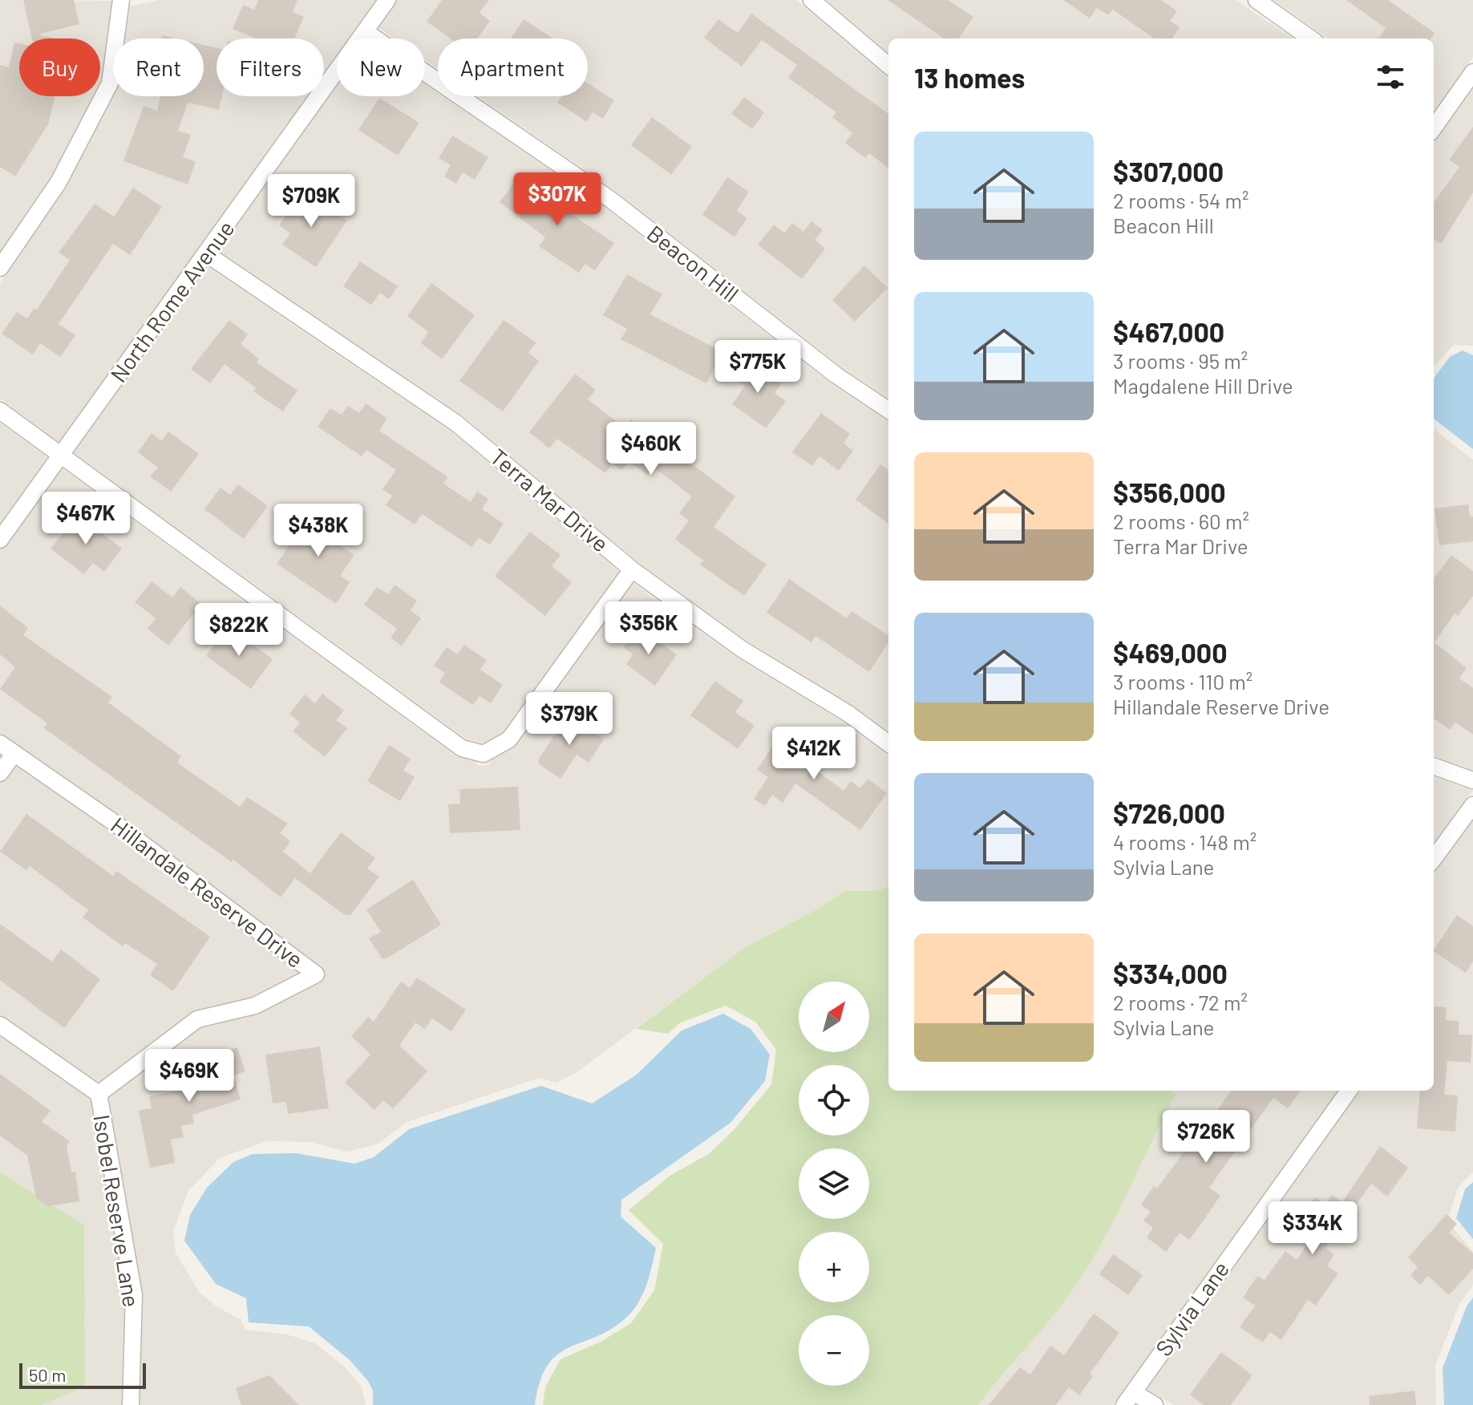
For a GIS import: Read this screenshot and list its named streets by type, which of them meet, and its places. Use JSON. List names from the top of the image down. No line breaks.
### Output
{"streets":{"street":["Beacon Hill","North Rome Avenue","Terra Mar Drive","Hillandale Reserve Drive","Isobel Reserve Lane","Sylvia Lane"]},"crossings":[["Beacon Hill","North Rome Avenue"],["North Rome Avenue","Terra Mar Drive"],["Hillandale Reserve Drive","Isobel Reserve Lane"]],"scale_bar":"50 m","north":"top right","page":{"chip":["Buy","Rent","Filters","New","Apartment"],"heading":"13 homes","list":[{"name":"$307,000","note":"2 rooms · 54 m² · Beacon Hill"},{"name":"$467,000","note":"3 rooms · 95 m² · Magdalene Hill Drive"},{"name":"$356,000","note":"2 rooms · 60 m² · Terra Mar Drive"},{"name":"$469,000","note":"3 rooms · 110 m² · Hillandale Reserve Drive"},{"name":"$726,000","note":"4 rooms · 148 m² · Sylvia Lane"},{"name":"$334,000","note":"2 rooms · 72 m² · Sylvia Lane"}],"price":["$307K","$709K","$775K","$460K","$467K","$438K","$356K","$822K","$379K","$412K","$469K","$726K","$334K"],"map_buttons":["+","−"],"scale":"50 m"}}
